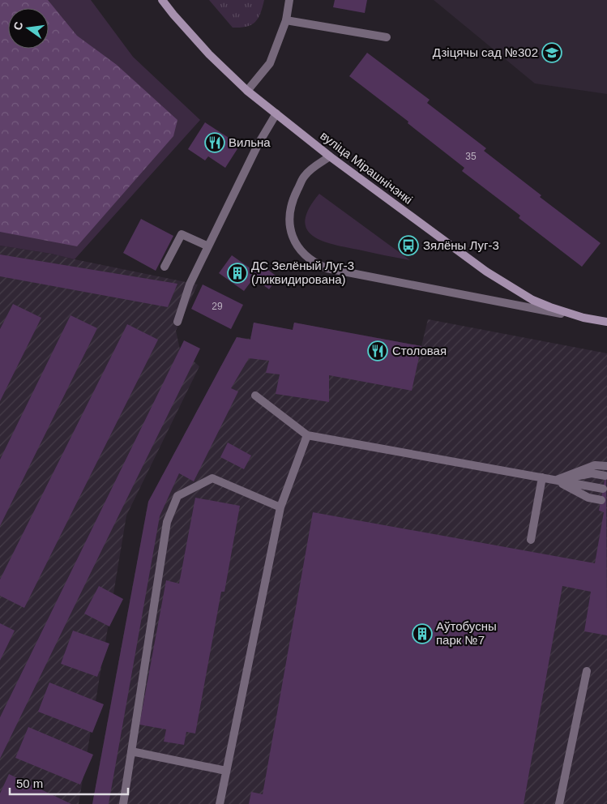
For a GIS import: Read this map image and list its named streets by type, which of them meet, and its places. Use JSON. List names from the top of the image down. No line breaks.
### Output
{"streets":{"main road":["вуліца Мірашнічэнкі"]},"places":{"school or university":["Дзіцячы сад №302"],"restaurant":["Вильна","Столовая"],"bus stop":["Зялёны Луг-3"],"building":["ДС Зелёный Луг-3 (ликвидирована)","Аўтобусны парк №7"]},"house_numbers":["35","29"],"scale_bar":"50 m","north":"left"}
